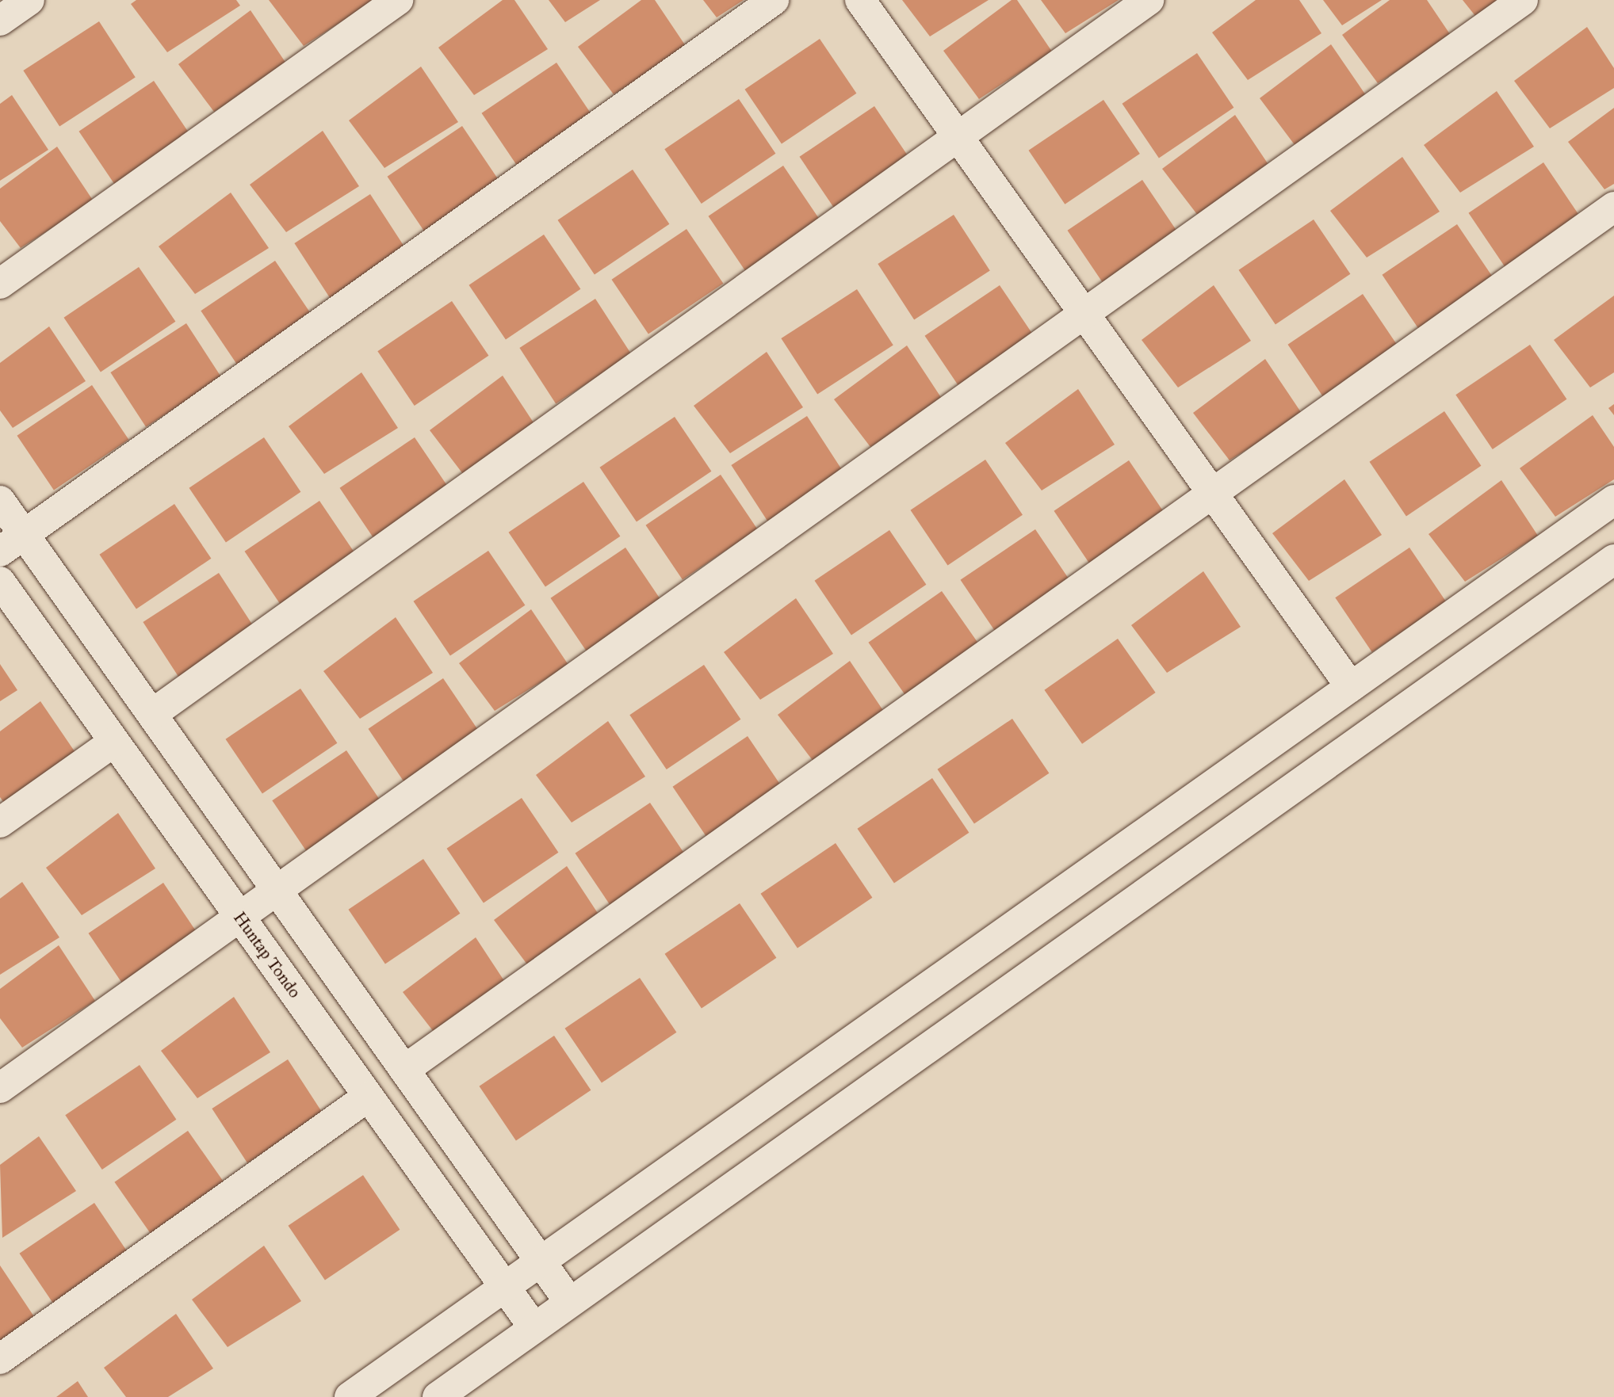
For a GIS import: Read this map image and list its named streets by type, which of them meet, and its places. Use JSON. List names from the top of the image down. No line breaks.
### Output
{"streets":{"street":["Huntap Tondo"]}}
